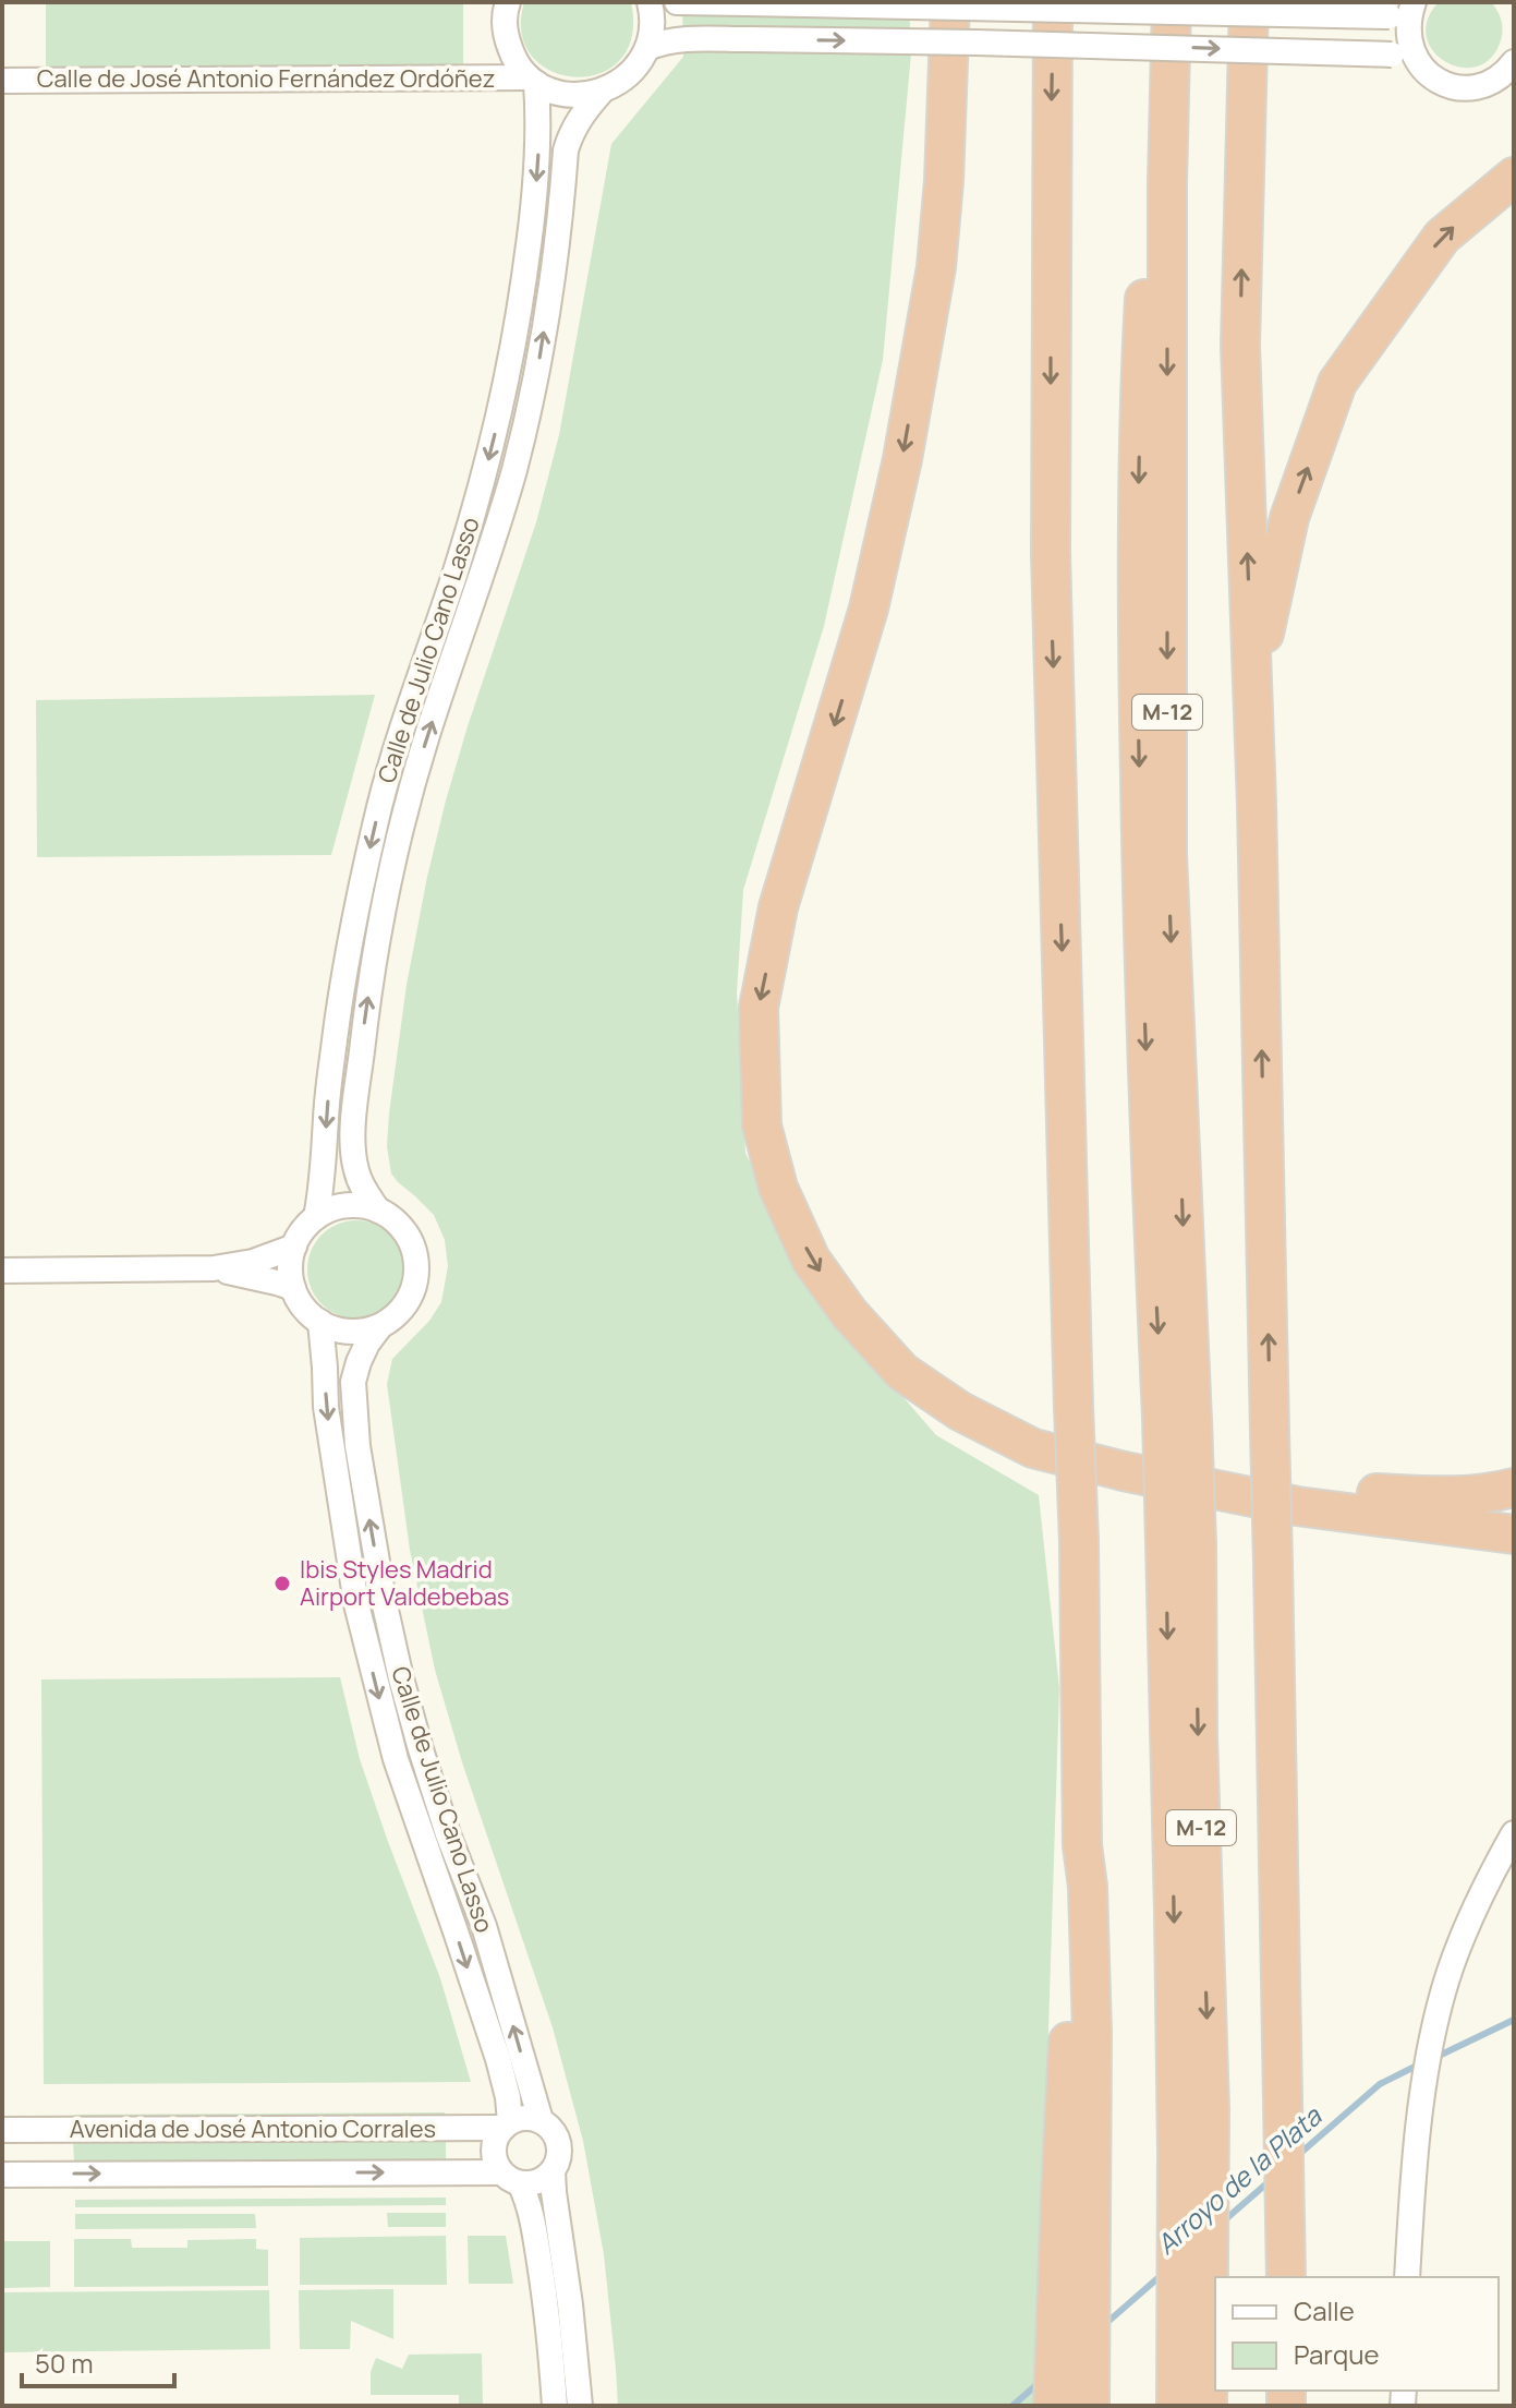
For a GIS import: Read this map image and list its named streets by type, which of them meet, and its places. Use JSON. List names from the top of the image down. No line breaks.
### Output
{"streets":{"highway":["M-12"],"street":["Calle de José Antonio Fernández Ordóñez","Calle de Julio Cano Lasso","Avenida de José Antonio Corrales"]},"crossings":[["Calle de José Antonio Fernández Ordóñez","Calle de Julio Cano Lasso"],["Calle de Julio Cano Lasso","Avenida de José Antonio Corrales"]],"water":["Arroyo de la Plata"],"places":["Ibis Styles Madrid Airport Valdebebas"],"legend":["Calle","Parque"],"scale_bar":"50 m"}
